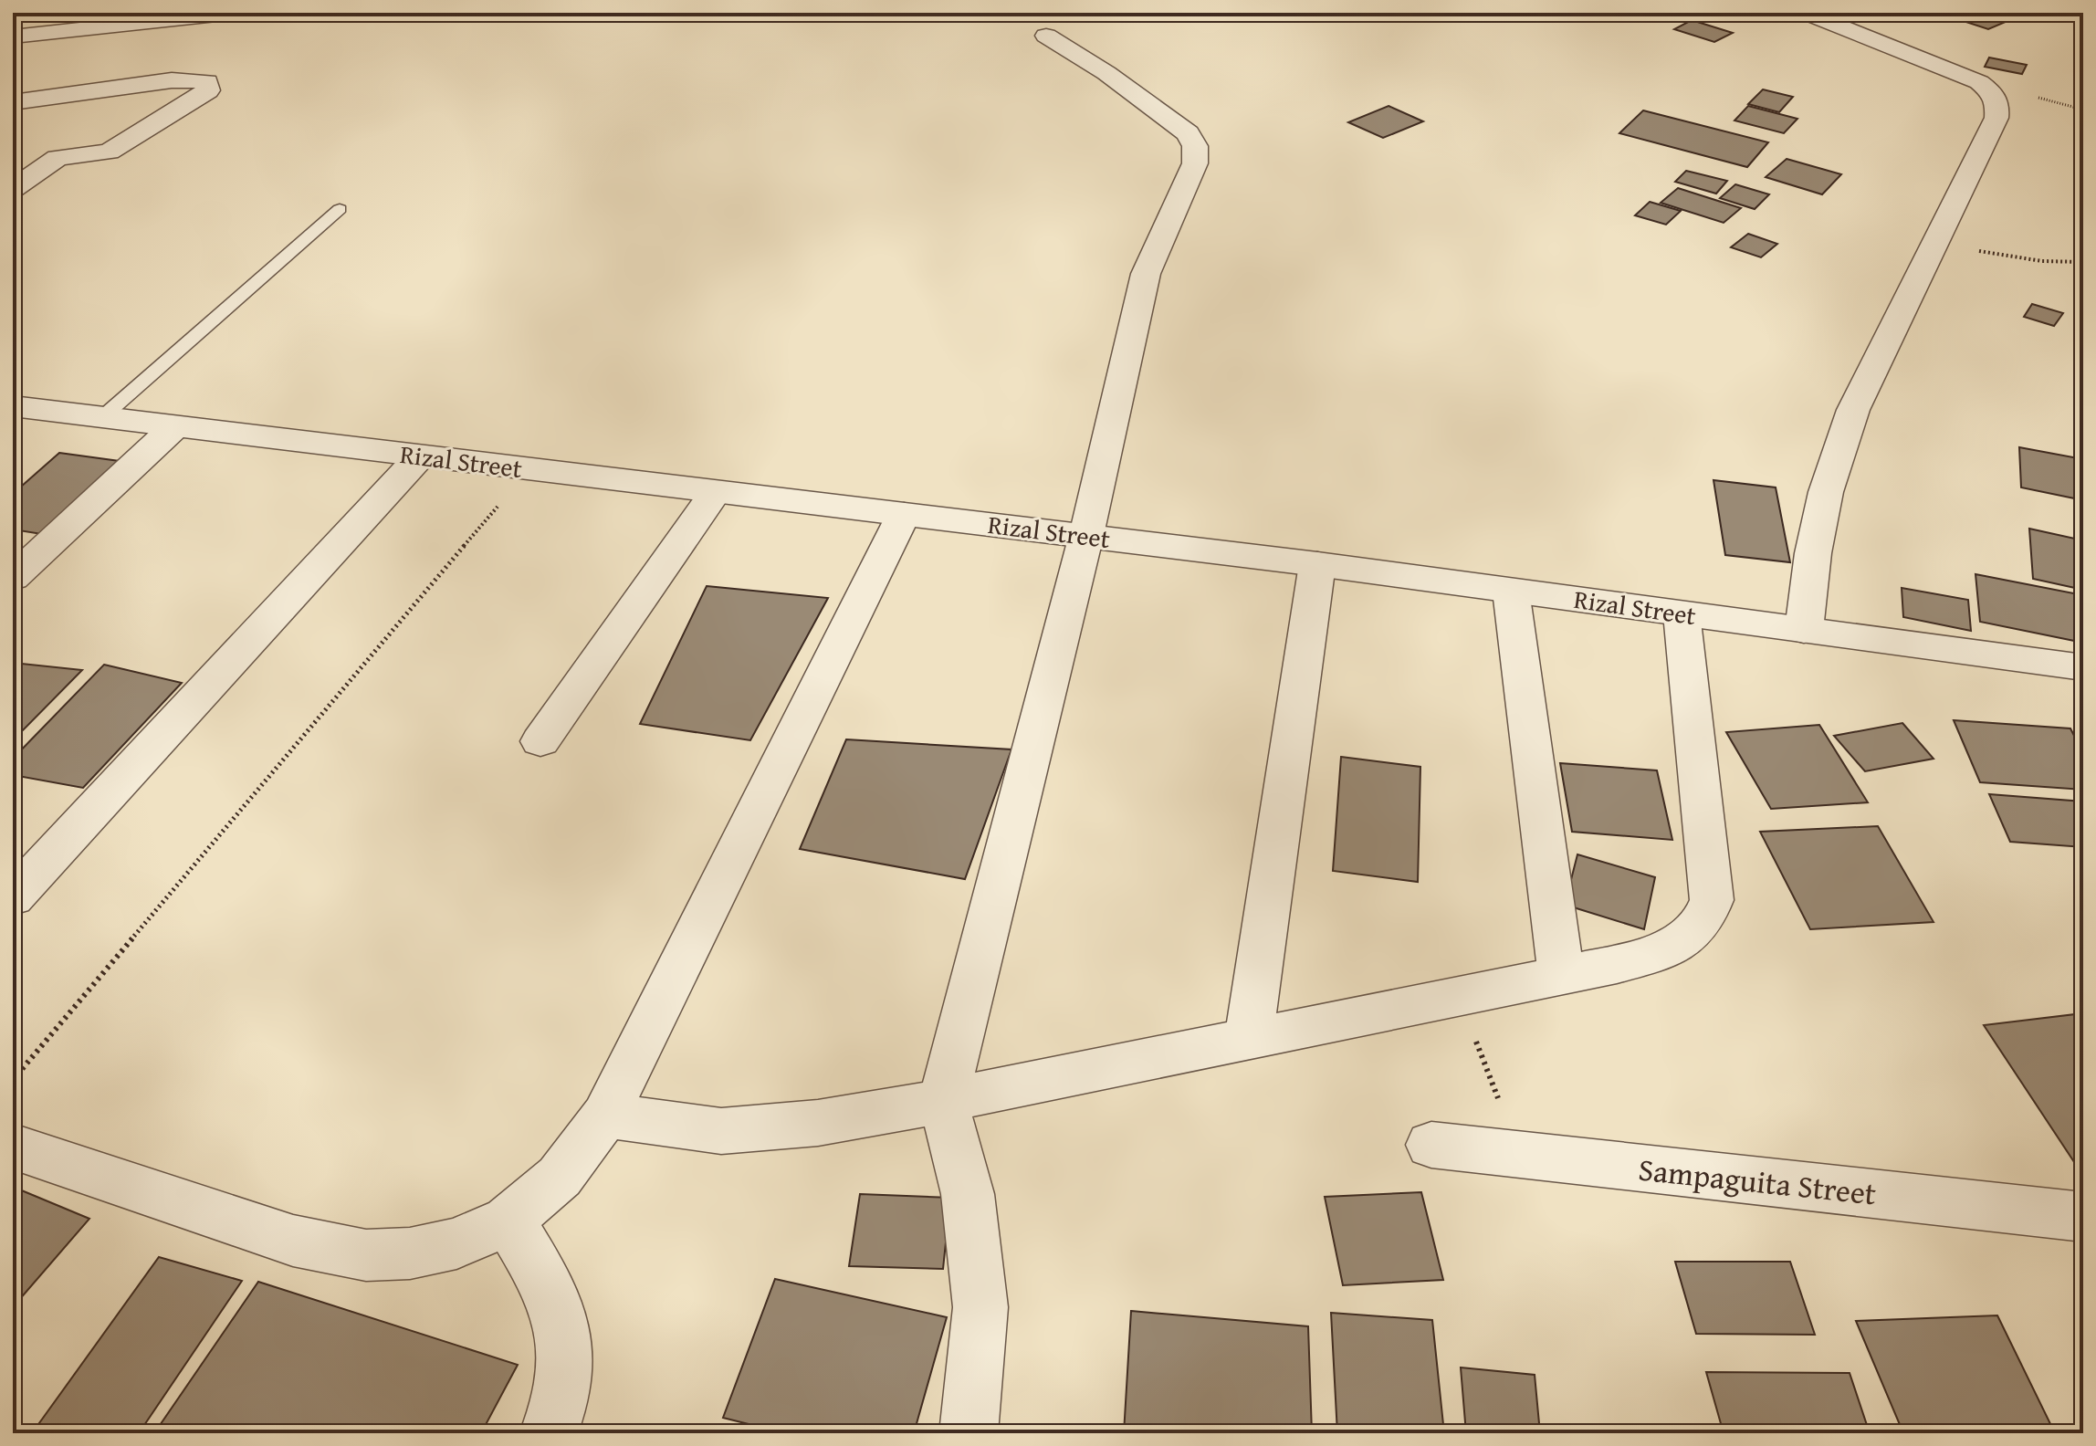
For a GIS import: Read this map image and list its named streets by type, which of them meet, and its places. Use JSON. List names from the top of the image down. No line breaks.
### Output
{"streets":{"street":["Rizal Street","Sampaguita Street"]}}
